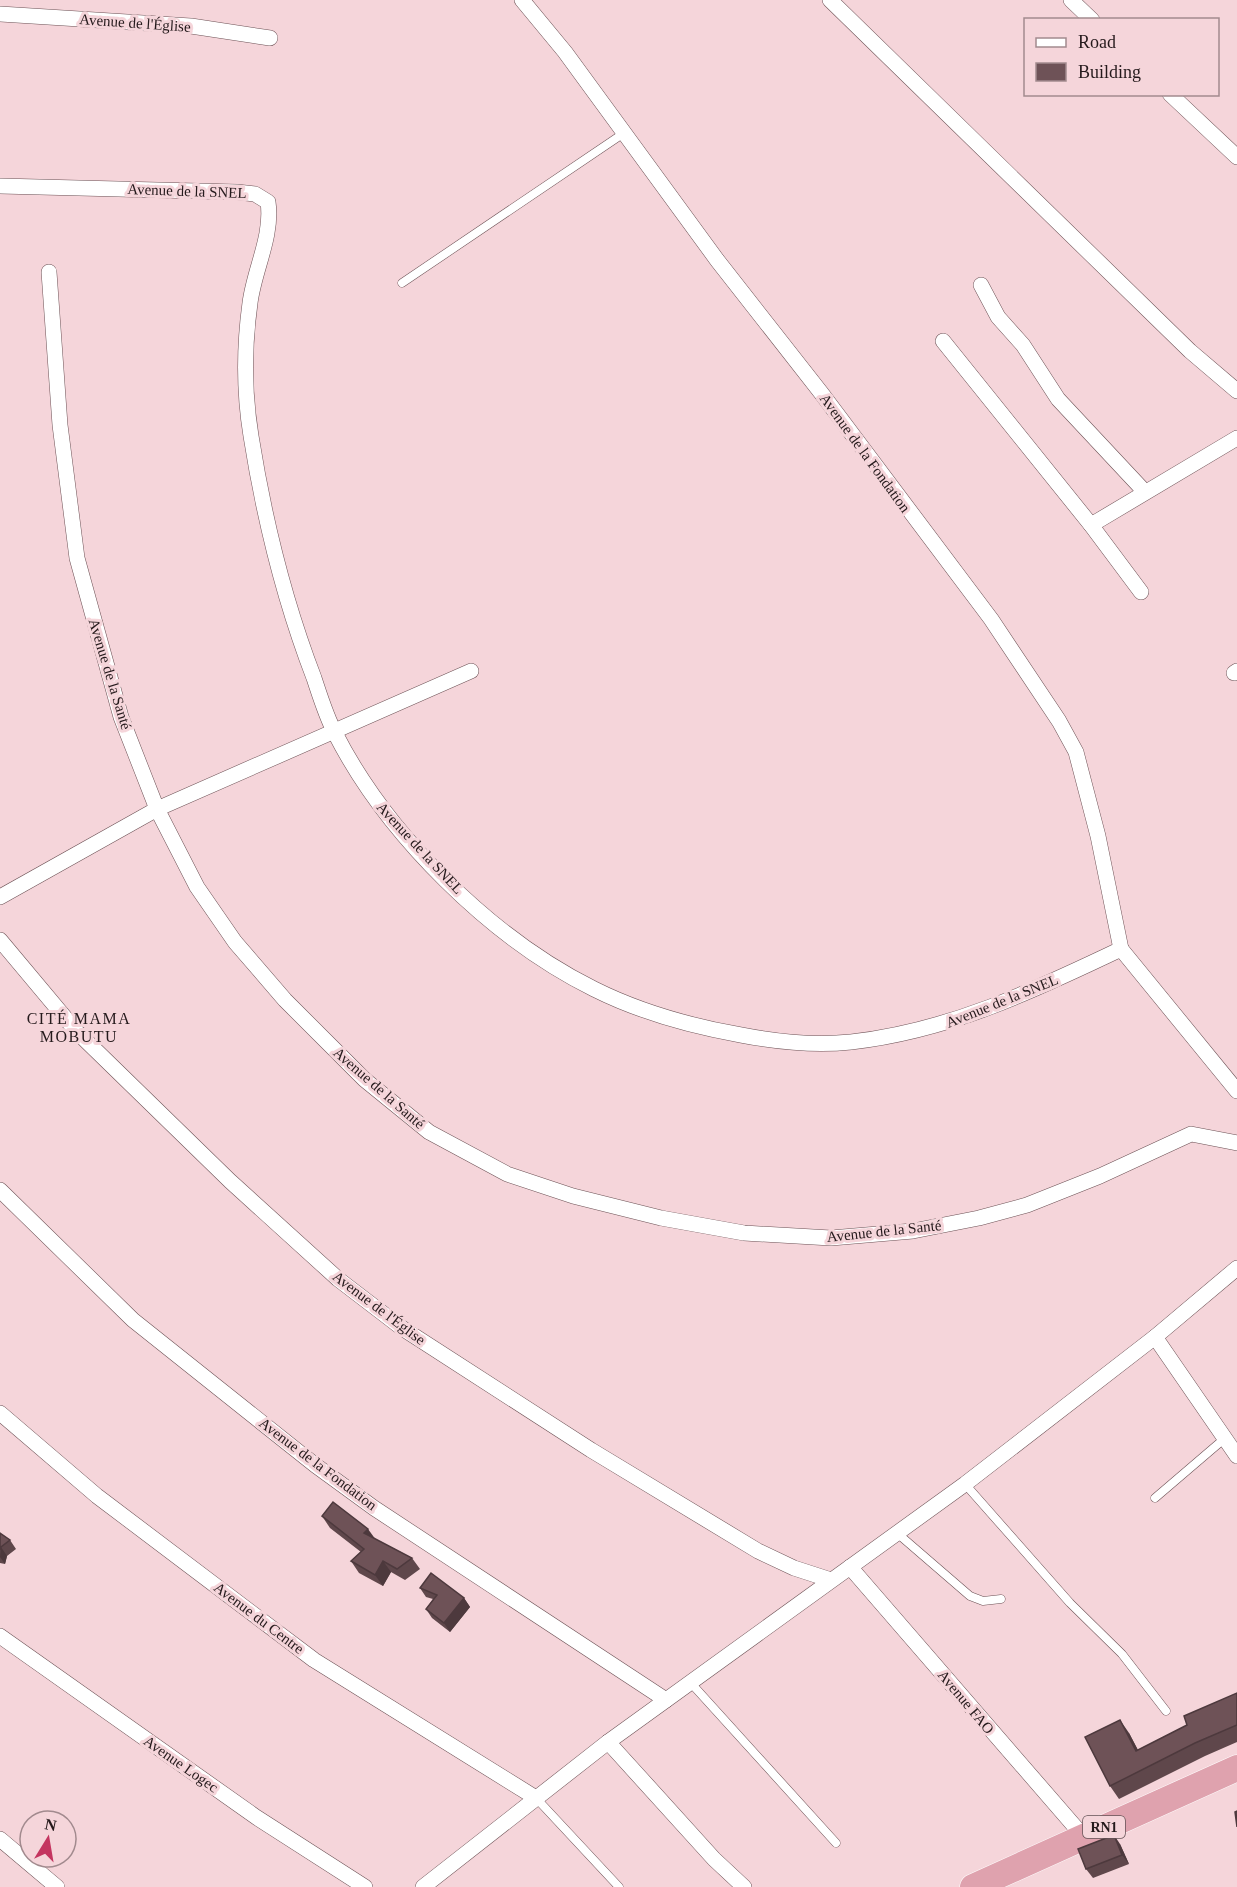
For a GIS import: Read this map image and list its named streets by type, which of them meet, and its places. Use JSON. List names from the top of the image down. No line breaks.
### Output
{"streets":{"highway":["RN1"],"street":["Avenue de l'Église","Avenue de la SNEL","Avenue de la Fondation","Avenue de la Santé","Avenue du Centre","Avenue FAO","Avenue Logec"]},"crossings":[["Avenue de la SNEL","Avenue de la Fondation"],["Avenue FAO","RN1"]],"districts":["CITÉ MAMA MOBUTU"],"legend":["Road","Building"],"north":"top"}
